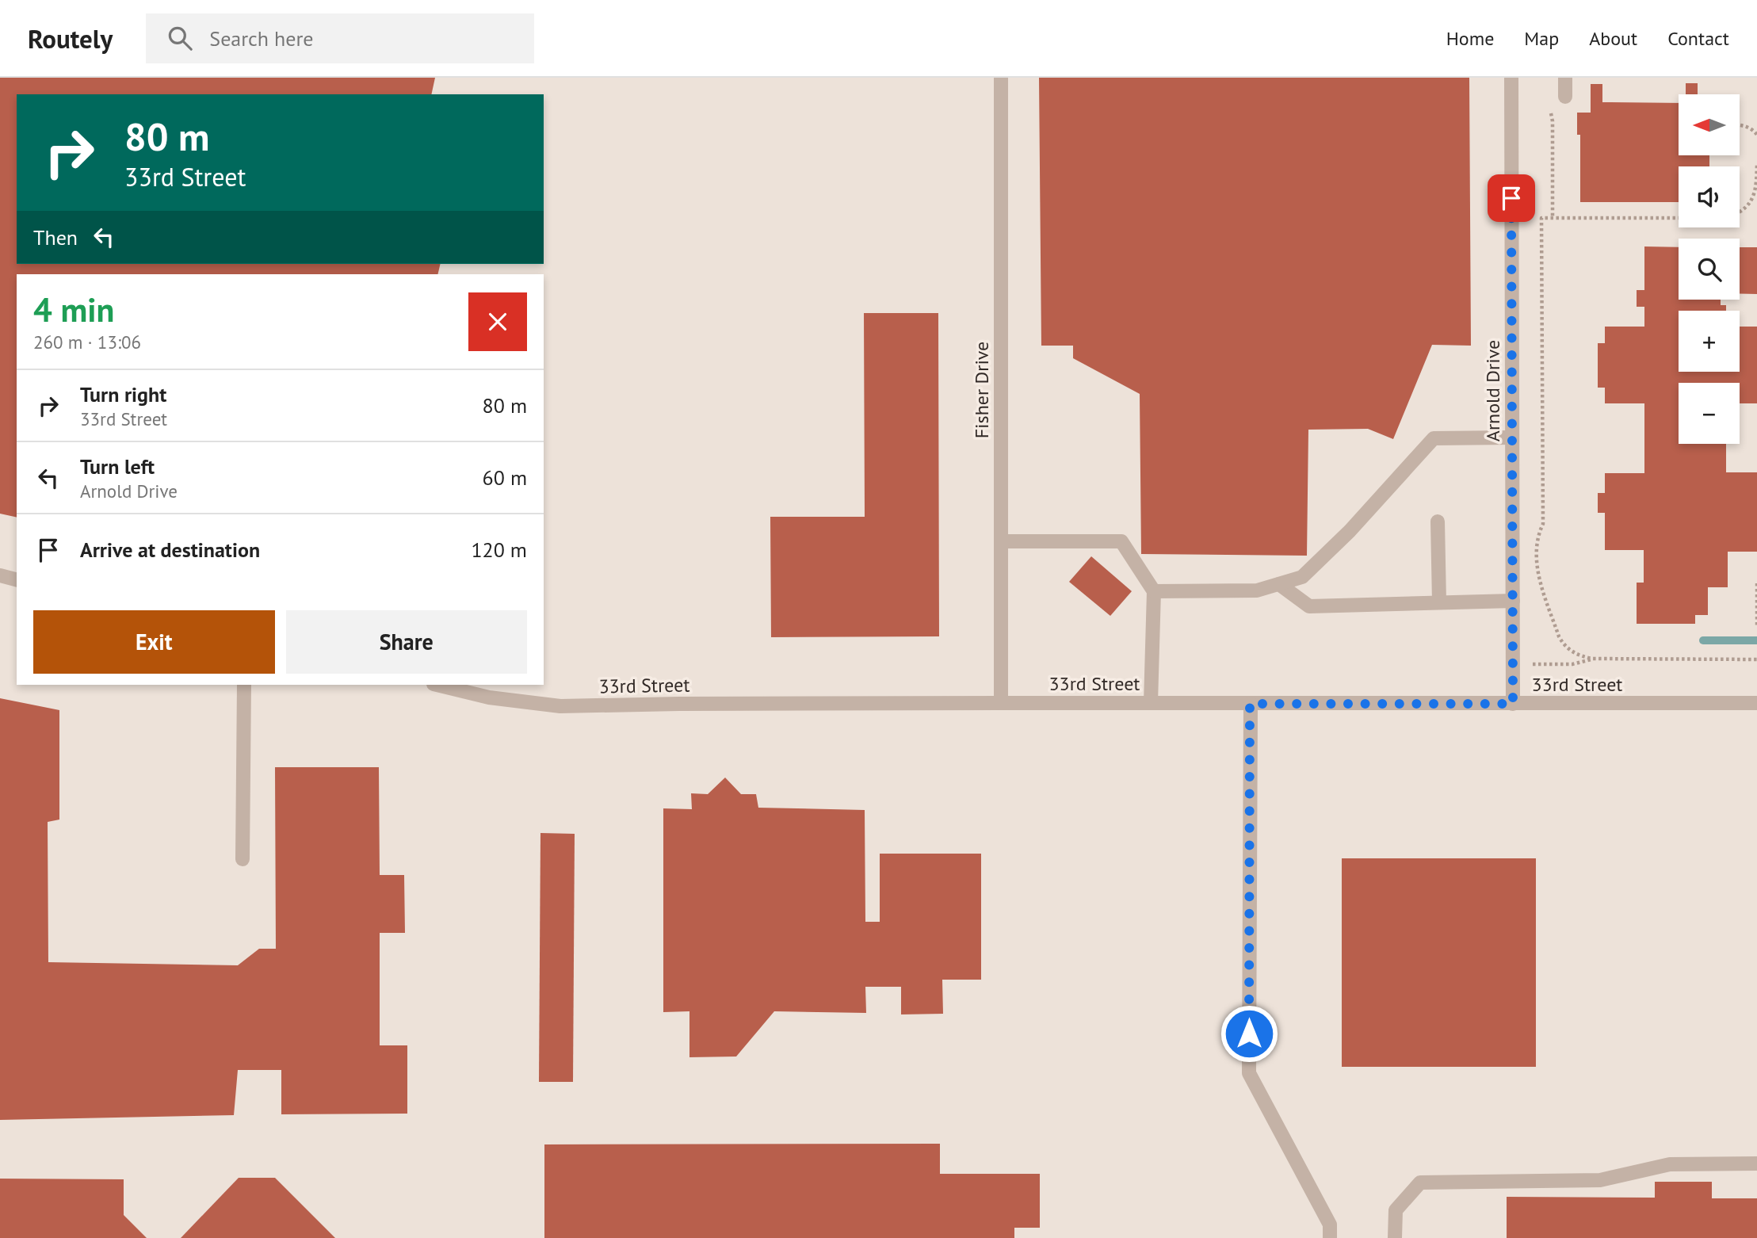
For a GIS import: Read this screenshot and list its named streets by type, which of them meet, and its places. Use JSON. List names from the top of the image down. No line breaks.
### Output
{"streets":{"street":["Fisher Drive","Arnold Drive","33rd Street"]},"crossings":[["Fisher Drive","33rd Street"],["Arnold Drive","33rd Street"]],"north":"left","page":{"header":"Routely","search":"Search here","nav":["Home","Map","About","Contact"],"map_buttons":["+","−"],"turn":["80 m","33rd Street"],"then":"Then","heading":["4 min","260 m · 13:06"],"list":[{"name":"Turn right","note":"33rd Street","value":"80 m"},{"name":"Turn left","note":"Arnold Drive","value":"60 m"},{"name":"Arrive at destination","value":"120 m"}],"buttons":["Exit","Share"]}}
